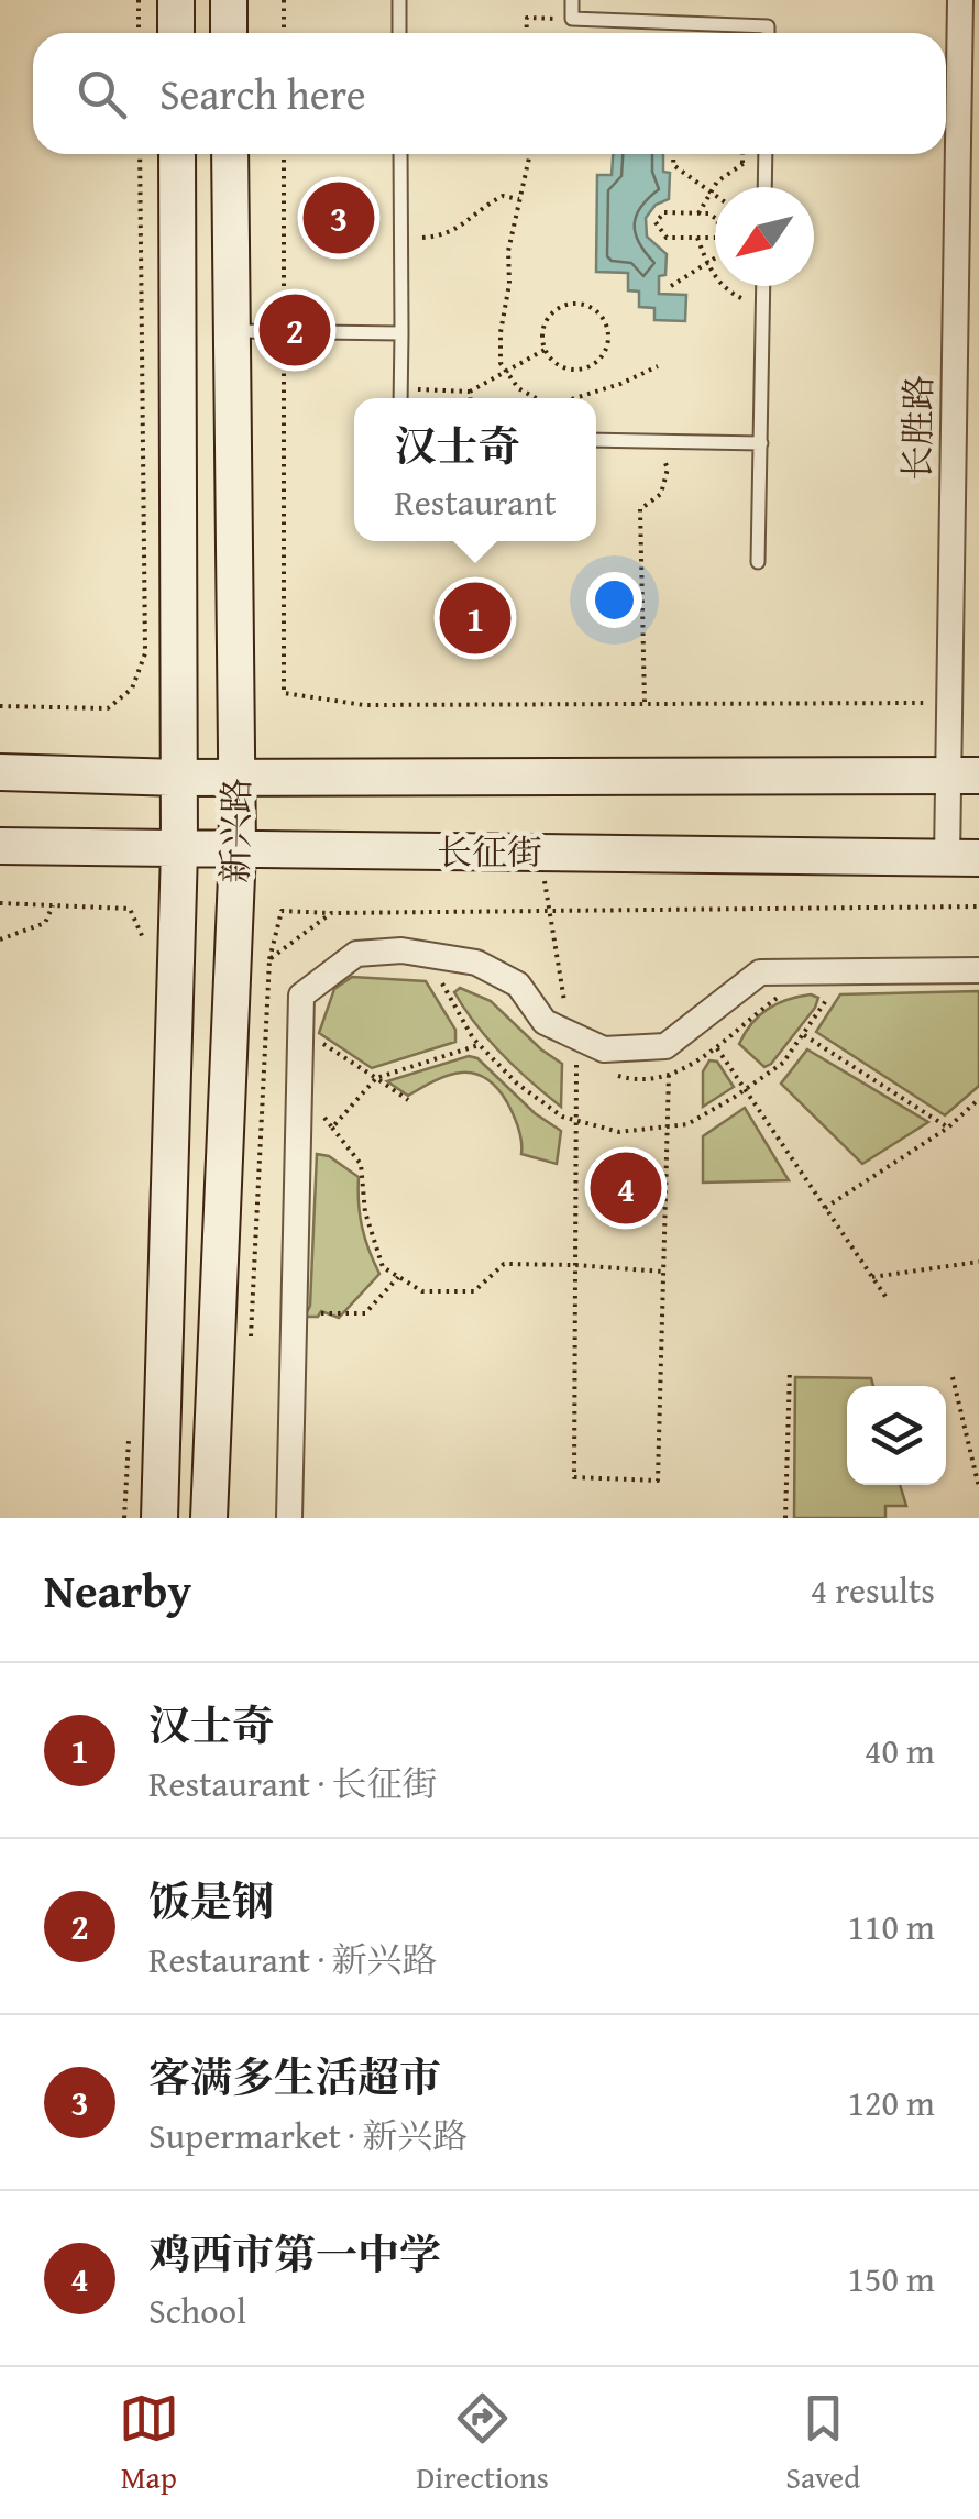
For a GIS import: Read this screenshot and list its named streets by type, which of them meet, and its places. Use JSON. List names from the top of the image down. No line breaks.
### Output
{"streets":{"main road":["新兴路","长征街"],"street":["长胜路"]},"crossings":[["长胜路","长征街"],["新兴路","长征街"]],"north":"bottom left","page":{"search":"Search here","pins":["3","2","1","4"],"popup":["汉士奇","Restaurant"],"heading":["Nearby","4 results"],"list":[{"mark":"1","name":"汉士奇","note":"Restaurant · 长征街","value":"40 m"},{"mark":"2","name":"饭是钢","note":"Restaurant · 新兴路","value":"110 m"},{"mark":"3","name":"客满多生活超市","note":"Supermarket · 新兴路","value":"120 m"},{"mark":"4","name":"鸡西市第一中学","note":"School","value":"150 m"}],"nav":["Map","Directions","Saved"]}}
